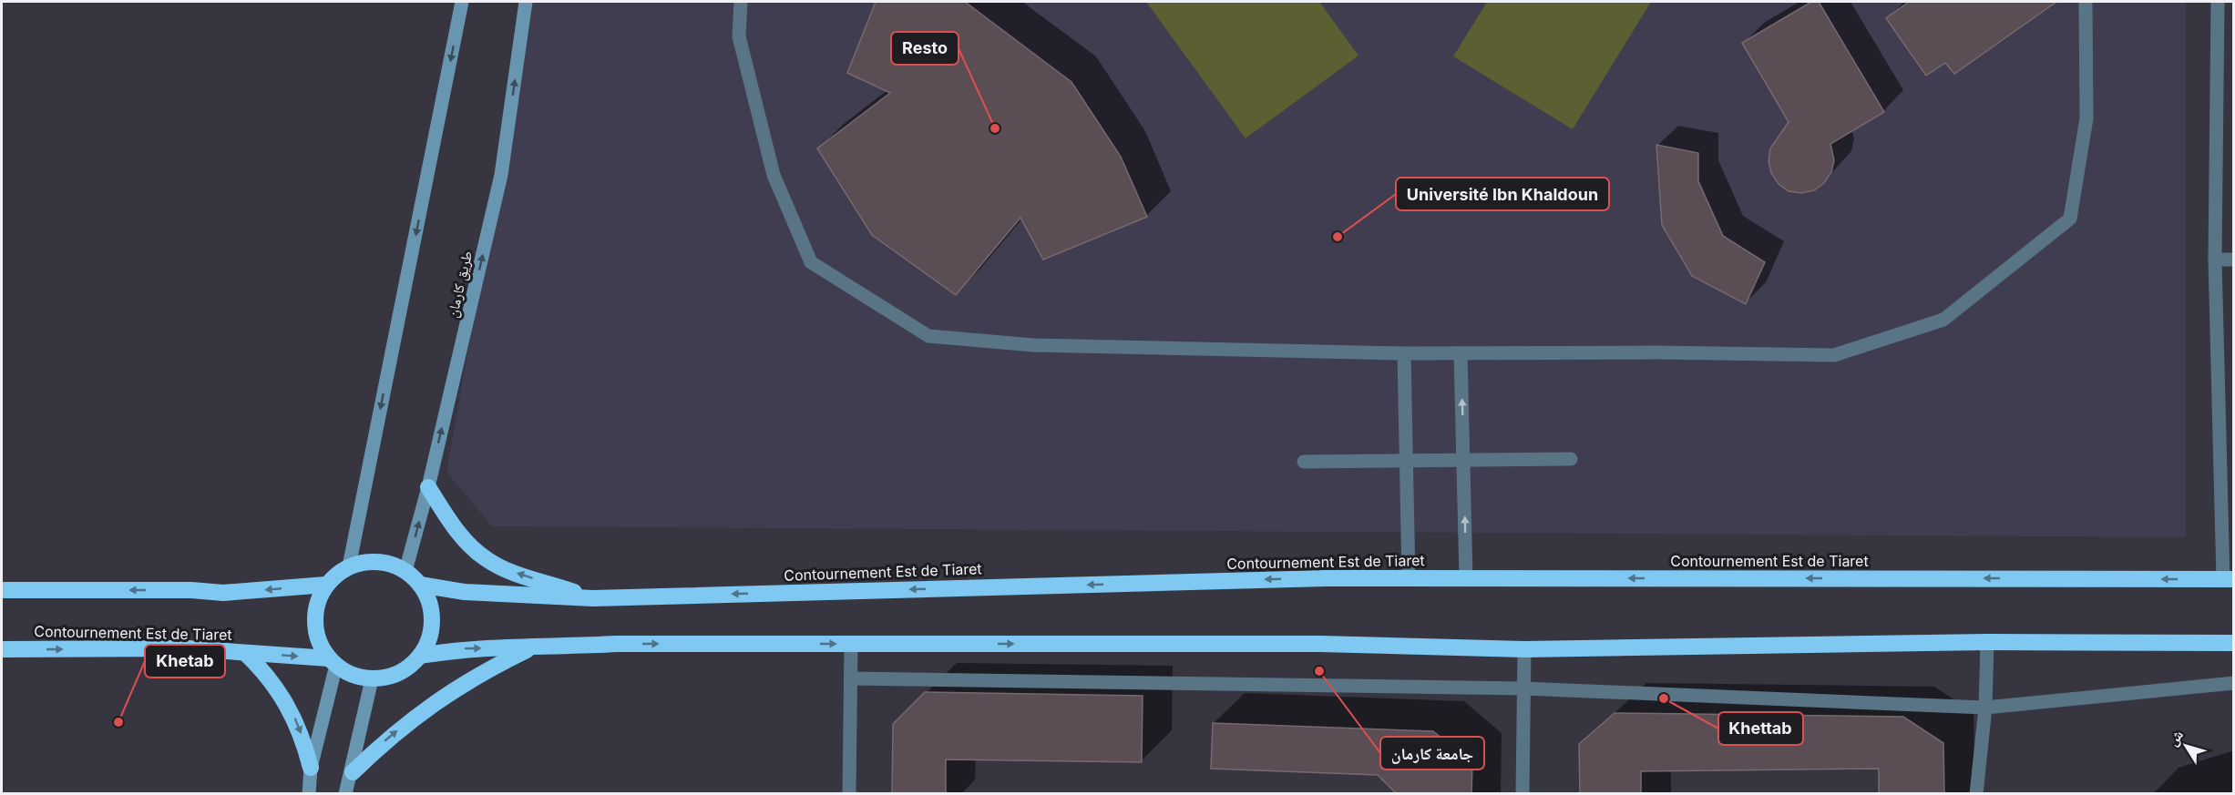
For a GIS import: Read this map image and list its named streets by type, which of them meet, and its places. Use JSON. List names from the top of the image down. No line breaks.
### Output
{"streets":{"highway":["Contournement Est de Tiaret"],"street":["طريق كارمان"]},"crossings":[["طريق كارمان","Contournement Est de Tiaret"]],"places":["Resto","Université Ibn Khaldoun","جامعة كارمان","Khettab","Khetab"],"north":"top left"}
